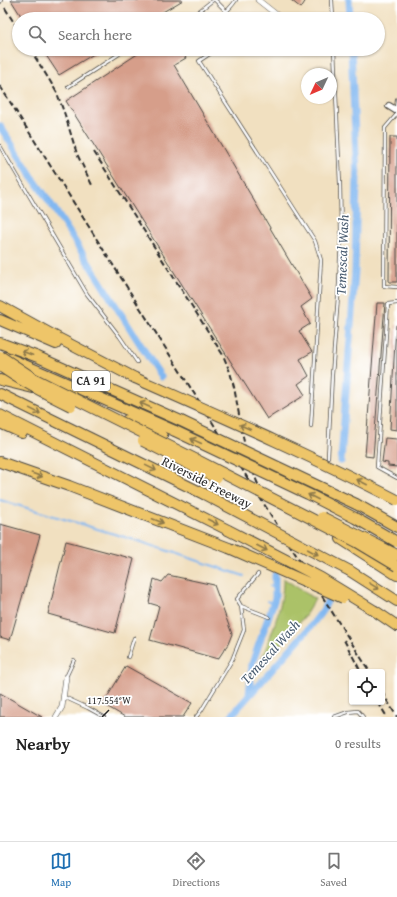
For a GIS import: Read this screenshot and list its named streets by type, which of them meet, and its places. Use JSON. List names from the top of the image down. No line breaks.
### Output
{"streets":{"highway":["CA 91","Riverside Freeway"]},"water":["Temescal Wash"],"north":"bottom left","page":{"search":"Search here","heading":["Nearby","0 results"],"nav":["Map","Directions","Saved"]},"coordinates":["117.554°W"]}
